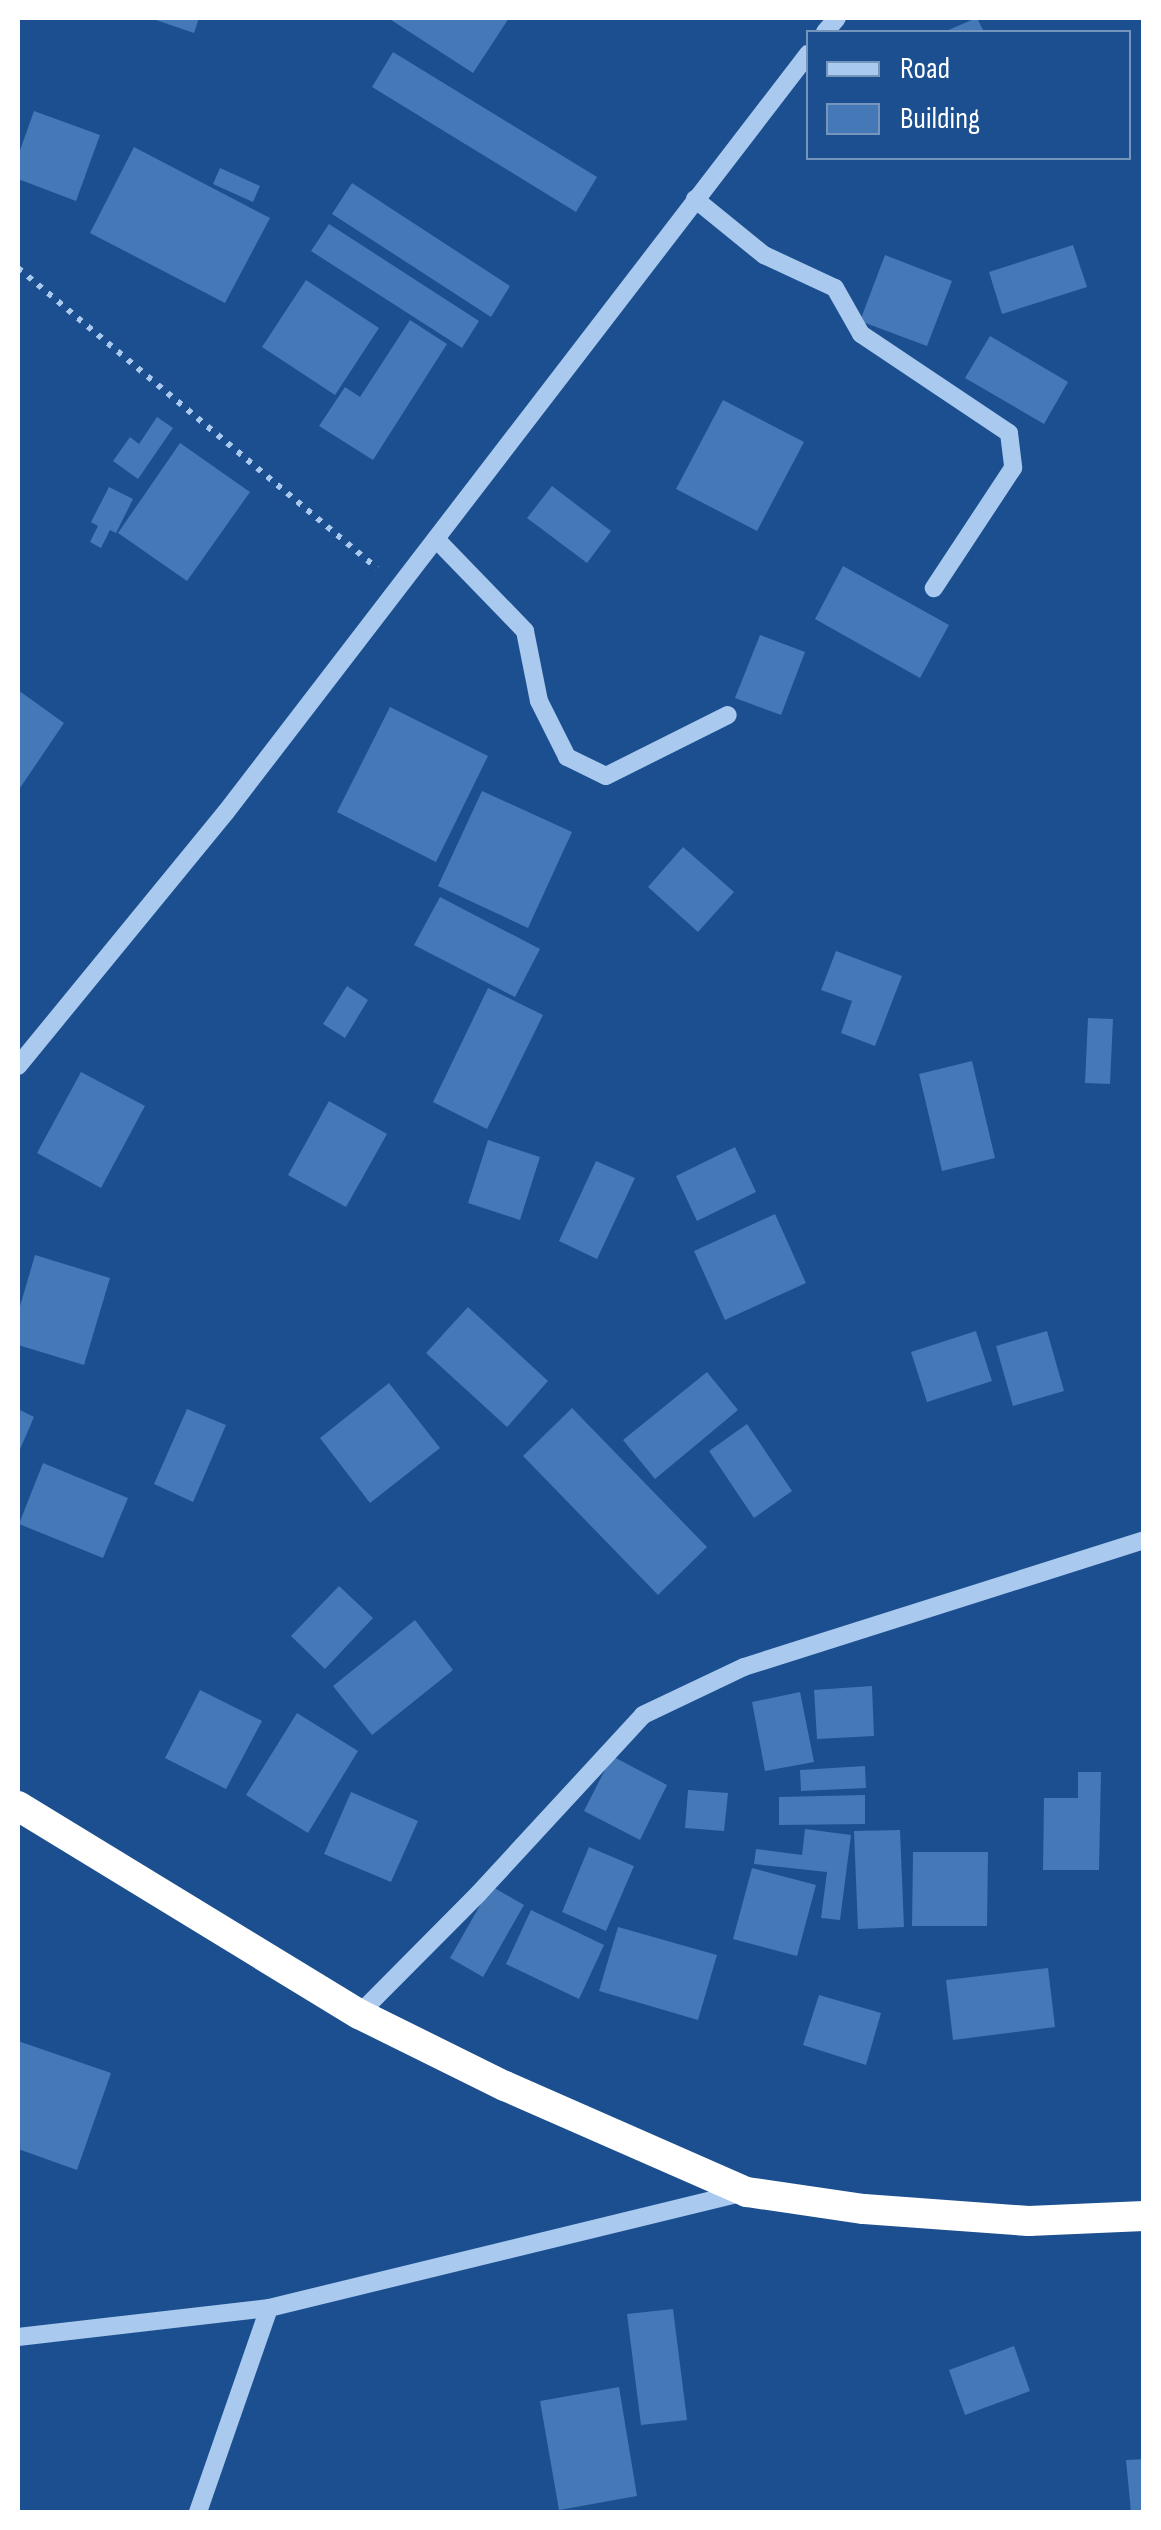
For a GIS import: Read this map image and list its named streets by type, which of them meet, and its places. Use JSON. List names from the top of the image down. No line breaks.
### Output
{"legend":["Road","Building"]}
